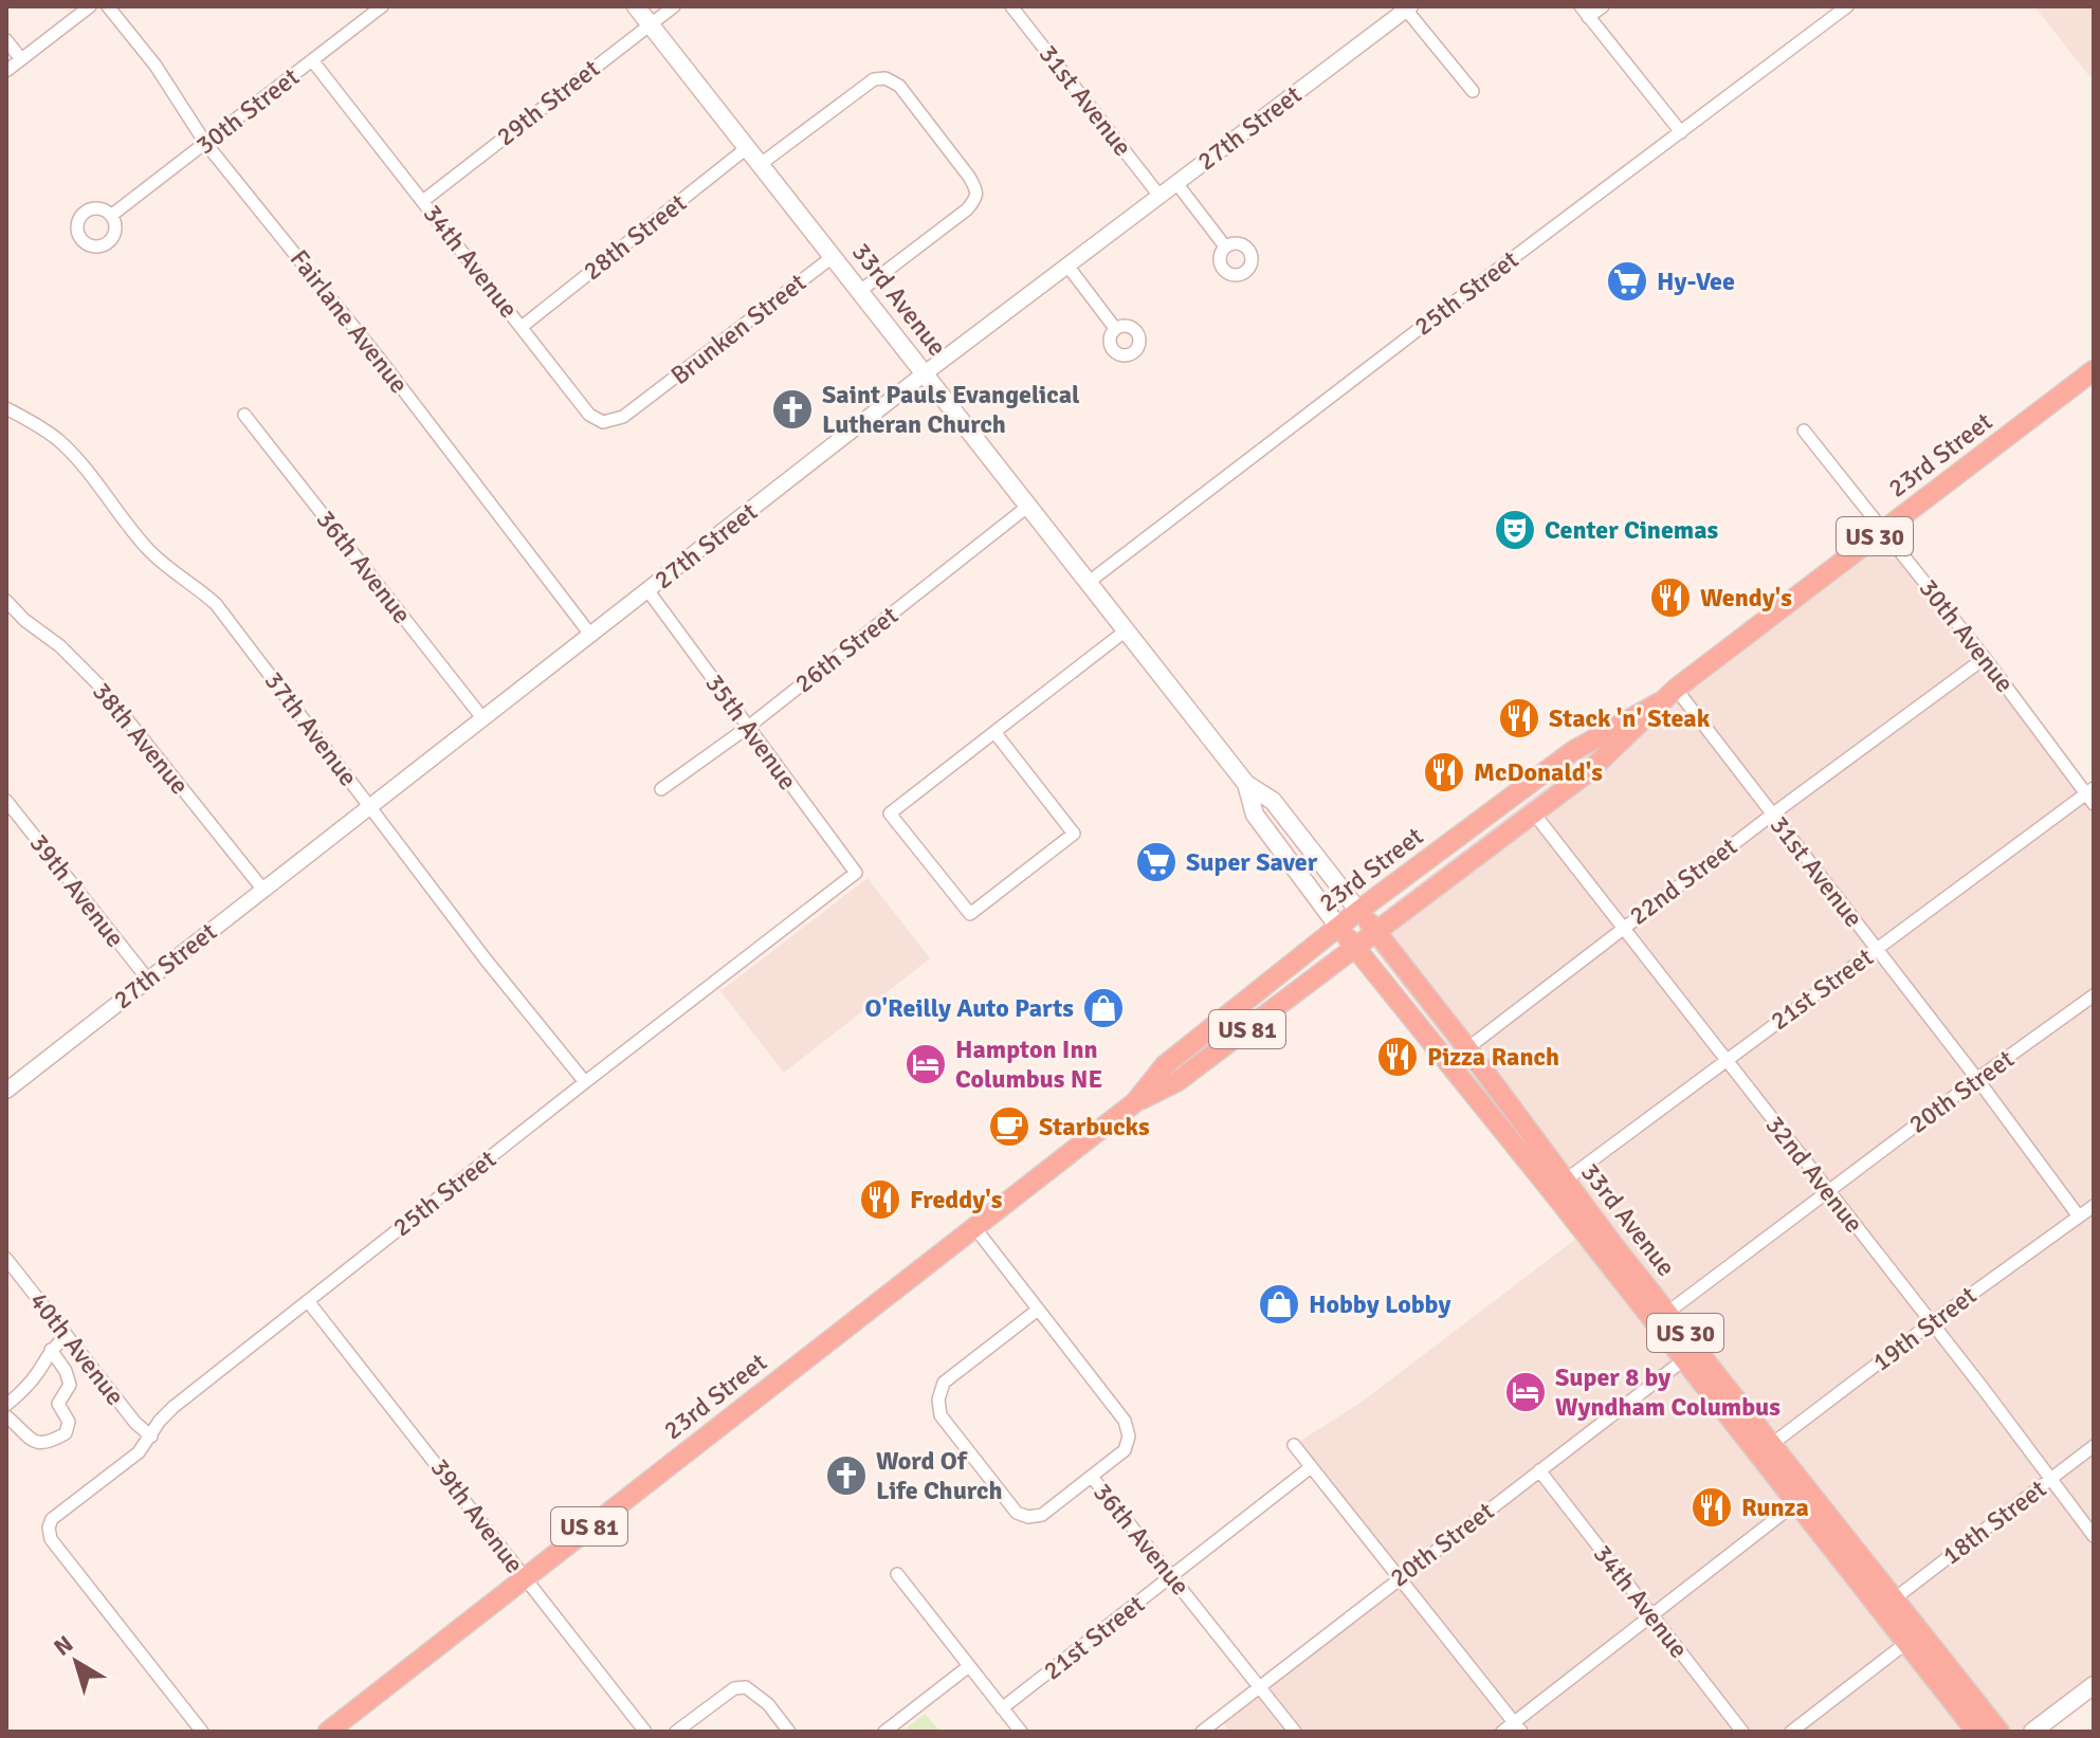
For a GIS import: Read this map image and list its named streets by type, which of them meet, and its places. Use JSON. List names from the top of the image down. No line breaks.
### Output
{"streets":{"highway":["33rd Avenue","23rd Street","US 30","US 81"],"street":["31st Avenue","29th Street","30th Street","27th Street","28th Street","34th Avenue","25th Street","Fairlane Avenue","Brunken Street","36th Avenue","30th Avenue","26th Street","37th Avenue","35th Avenue","38th Avenue","22nd Street","39th Avenue","21st Street","20th Street","32nd Avenue","19th Street","40th Avenue","18th Street"]},"crossings":[["31st Avenue","27th Street"],["31st Avenue","23rd Street"],["31st Avenue","22nd Street"],["31st Avenue","21st Street"],["31st Avenue","20th Street"],["31st Avenue","19th Street"],["29th Street","34th Avenue"],["29th Street","33rd Avenue"],["30th Street","34th Avenue"],["30th Street","Fairlane Avenue"],["27th Street","33rd Avenue"],["27th Street","Fairlane Avenue"],["27th Street","36th Avenue"],["27th Street","37th Avenue"],["27th Street","35th Avenue"],["27th Street","38th Avenue"],["27th Street","39th Avenue"],["28th Street","34th Avenue"],["28th Street","33rd Avenue"],["34th Avenue","Brunken Street"],["34th Avenue","20th Street"],["25th Street","33rd Avenue"],["25th Street","37th Avenue"],["25th Street","35th Avenue"],["25th Street","39th Avenue"],["25th Street","40th Avenue"],["33rd Avenue","Brunken Street"],["33rd Avenue","23rd Street"],["33rd Avenue","26th Street"],["33rd Avenue","22nd Street"],["33rd Avenue","21st Street"],["33rd Avenue","20th Street"],["33rd Avenue","19th Street"],["33rd Avenue","18th Street"],["23rd Street","36th Avenue"],["23rd Street","30th Avenue"],["23rd Street","39th Avenue"],["23rd Street","32nd Avenue"],["36th Avenue","21st Street"],["36th Avenue","20th Street"],["30th Avenue","22nd Street"],["30th Avenue","21st Street"],["26th Street","35th Avenue"],["22nd Street","32nd Avenue"],["21st Street","32nd Avenue"],["20th Street","32nd Avenue"],["32nd Avenue","19th Street"],["32nd Avenue","18th Street"]],"places":{"supermarket":["Hy-Vee","Super Saver"],"church":["Saint Pauls Evangelical Lutheran Church","Word Of Life Church"],"theatre":["Center Cinemas"],"restaurant":["Wendy's","Stack 'n' Steak","McDonald's","Pizza Ranch","Freddy's","Runza"],"shop":["O'Reilly Auto Parts","Hobby Lobby"],"hotel":["Hampton Inn Columbus NE","Super 8 by Wyndham Columbus"],"cafe":["Starbucks"]},"north":"top left"}
